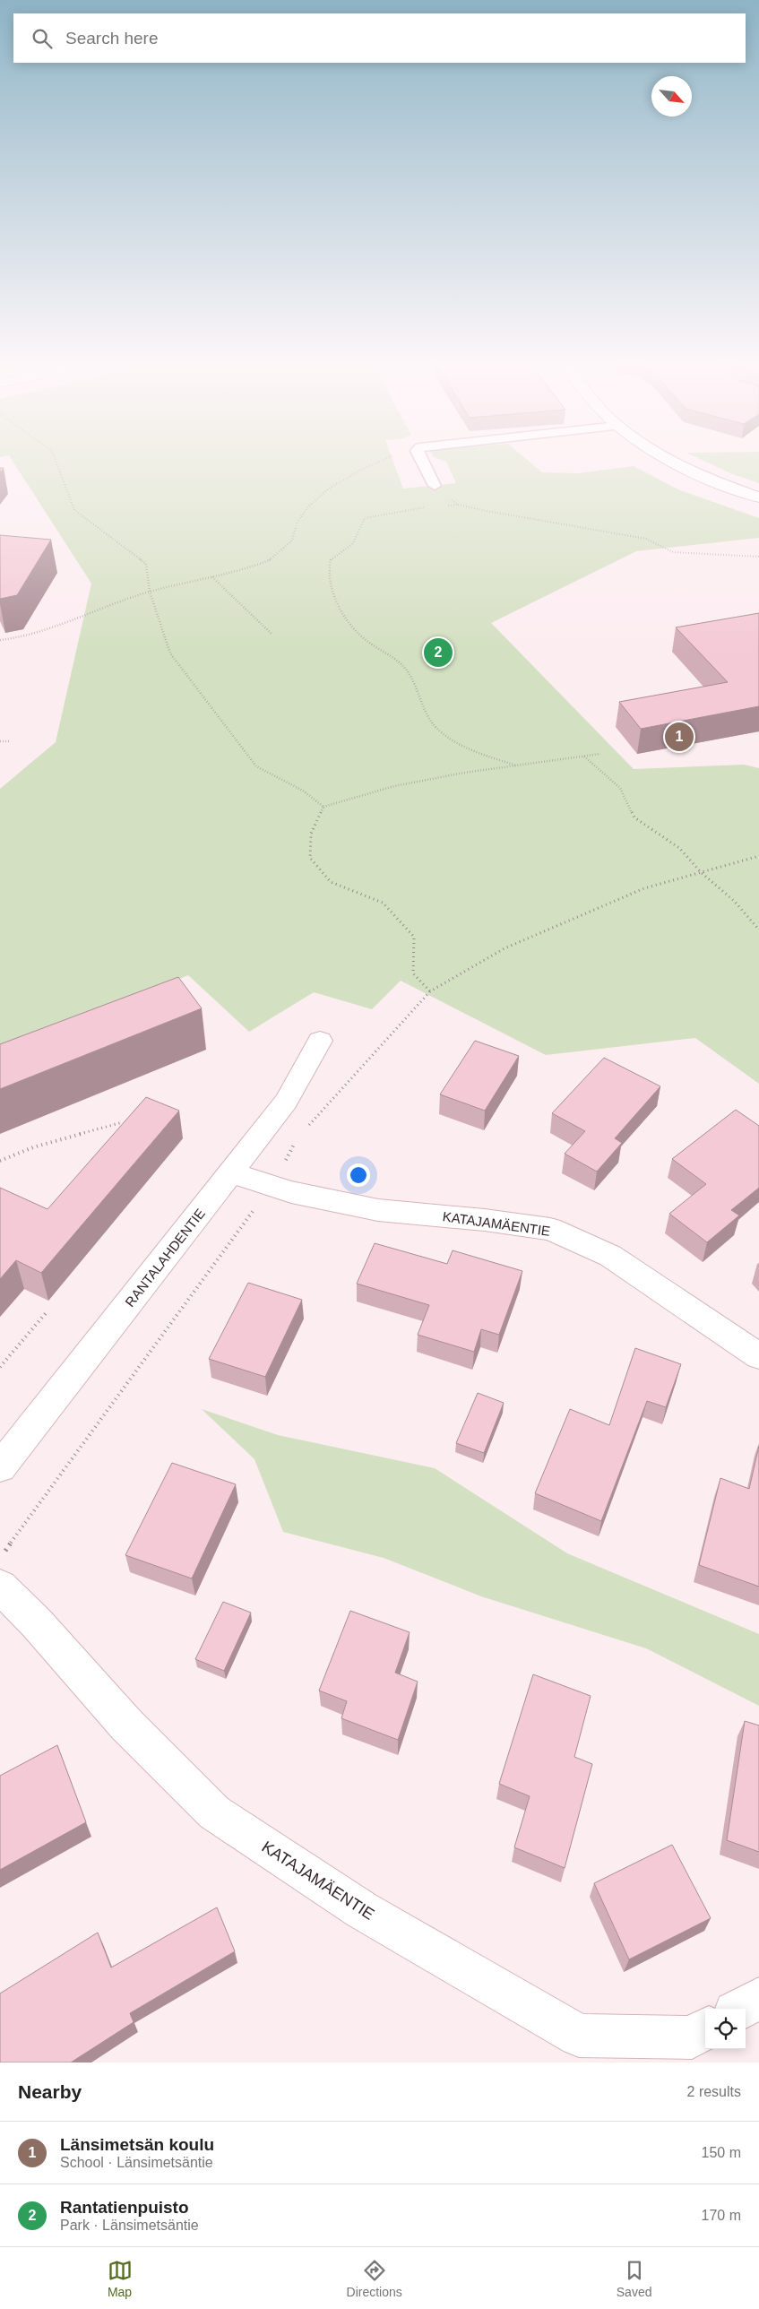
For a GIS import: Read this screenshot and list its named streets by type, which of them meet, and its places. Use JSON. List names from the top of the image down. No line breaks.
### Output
{"streets":{"street":["KATAJAMÄENTIE","RANTALAHDENTIE"]},"crossings":[["KATAJAMÄENTIE","RANTALAHDENTIE"]],"north":"bottom right","page":{"search":"Search here","pins":["2","1"],"heading":["Nearby","2 results"],"list":[{"mark":"1","name":"Länsimetsän koulu","note":"School · Länsimetsäntie","value":"150 m"},{"mark":"2","name":"Rantatienpuisto","note":"Park · Länsimetsäntie","value":"170 m"}],"nav":["Map","Directions","Saved"]}}
